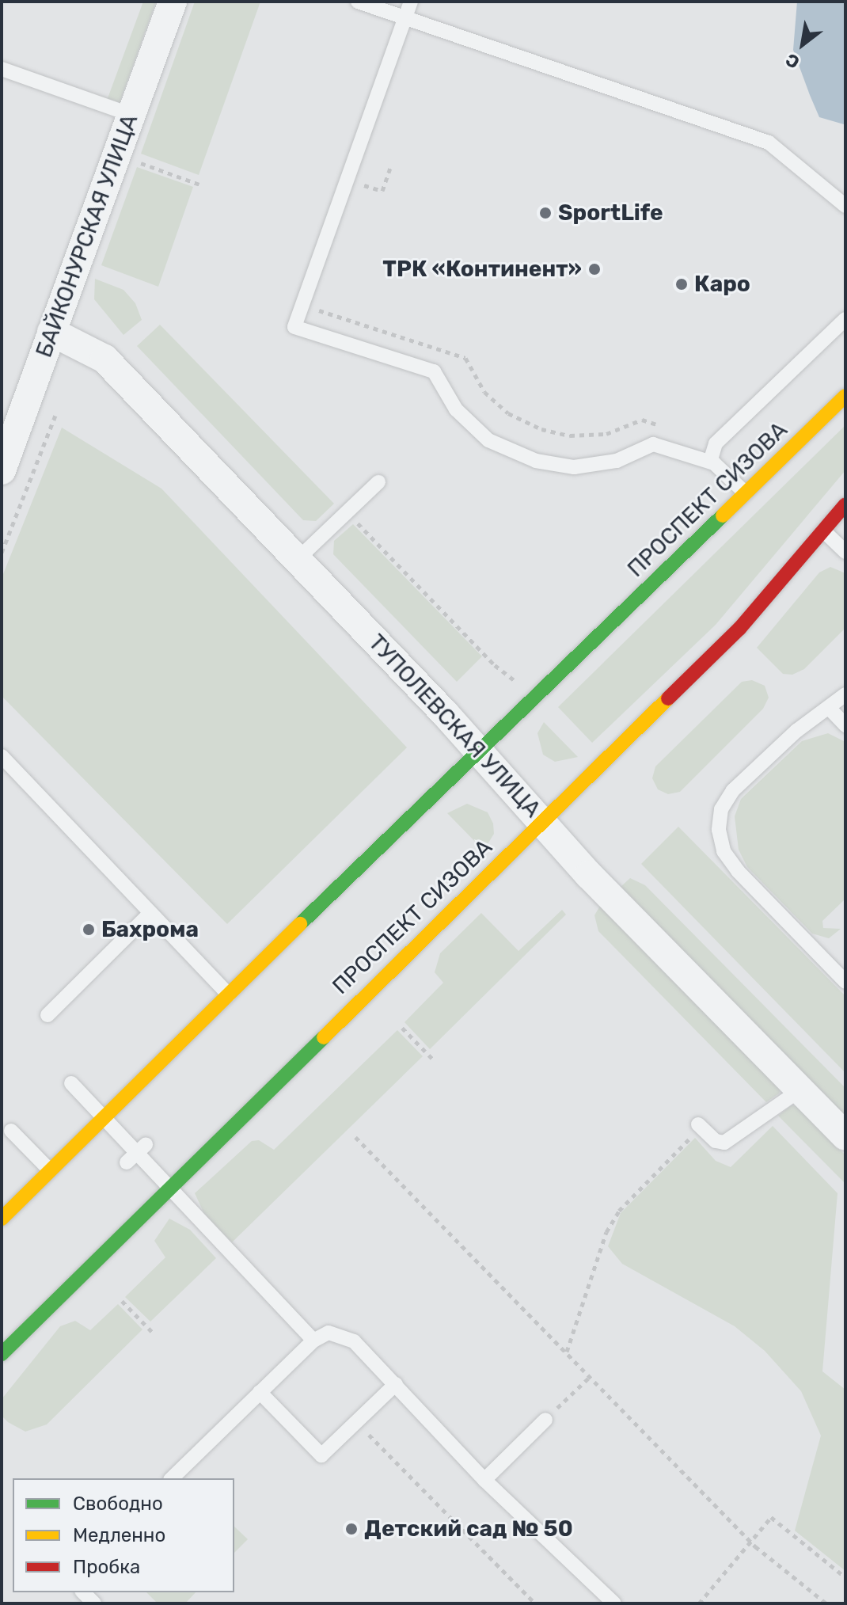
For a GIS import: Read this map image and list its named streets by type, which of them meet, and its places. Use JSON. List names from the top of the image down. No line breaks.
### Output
{"streets":{"street":["БАЙКОНУРСКАЯ УЛИЦА","ПРОСПЕКТ СИЗОВА","ТУПОЛЕВСКАЯ УЛИЦА"]},"crossings":[["БАЙКОНУРСКАЯ УЛИЦА","ТУПОЛЕВСКАЯ УЛИЦА"],["ПРОСПЕКТ СИЗОВА","ТУПОЛЕВСКАЯ УЛИЦА"]],"places":["SportLife","ТРК «Континент»","Каро","Бахрома","Детский сад № 50"],"legend":["Свободно","Медленно","Пробка"],"north":"bottom left"}
